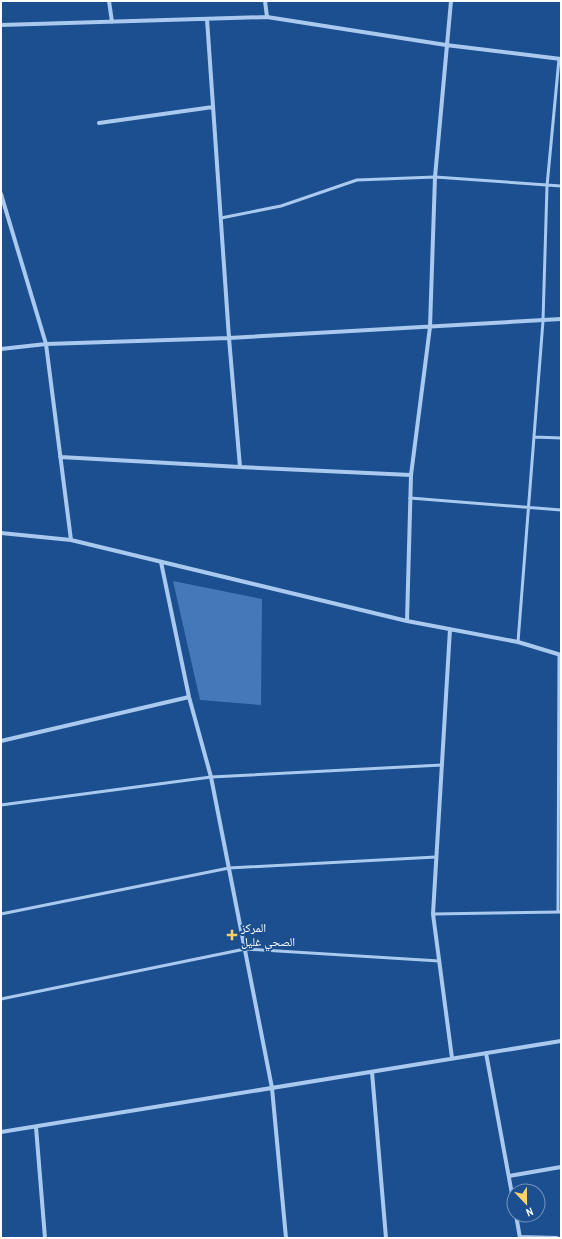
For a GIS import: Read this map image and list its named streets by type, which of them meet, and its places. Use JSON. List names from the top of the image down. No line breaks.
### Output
{"places":{"health":["المركز الصحي غليل"]},"north":"bottom"}
